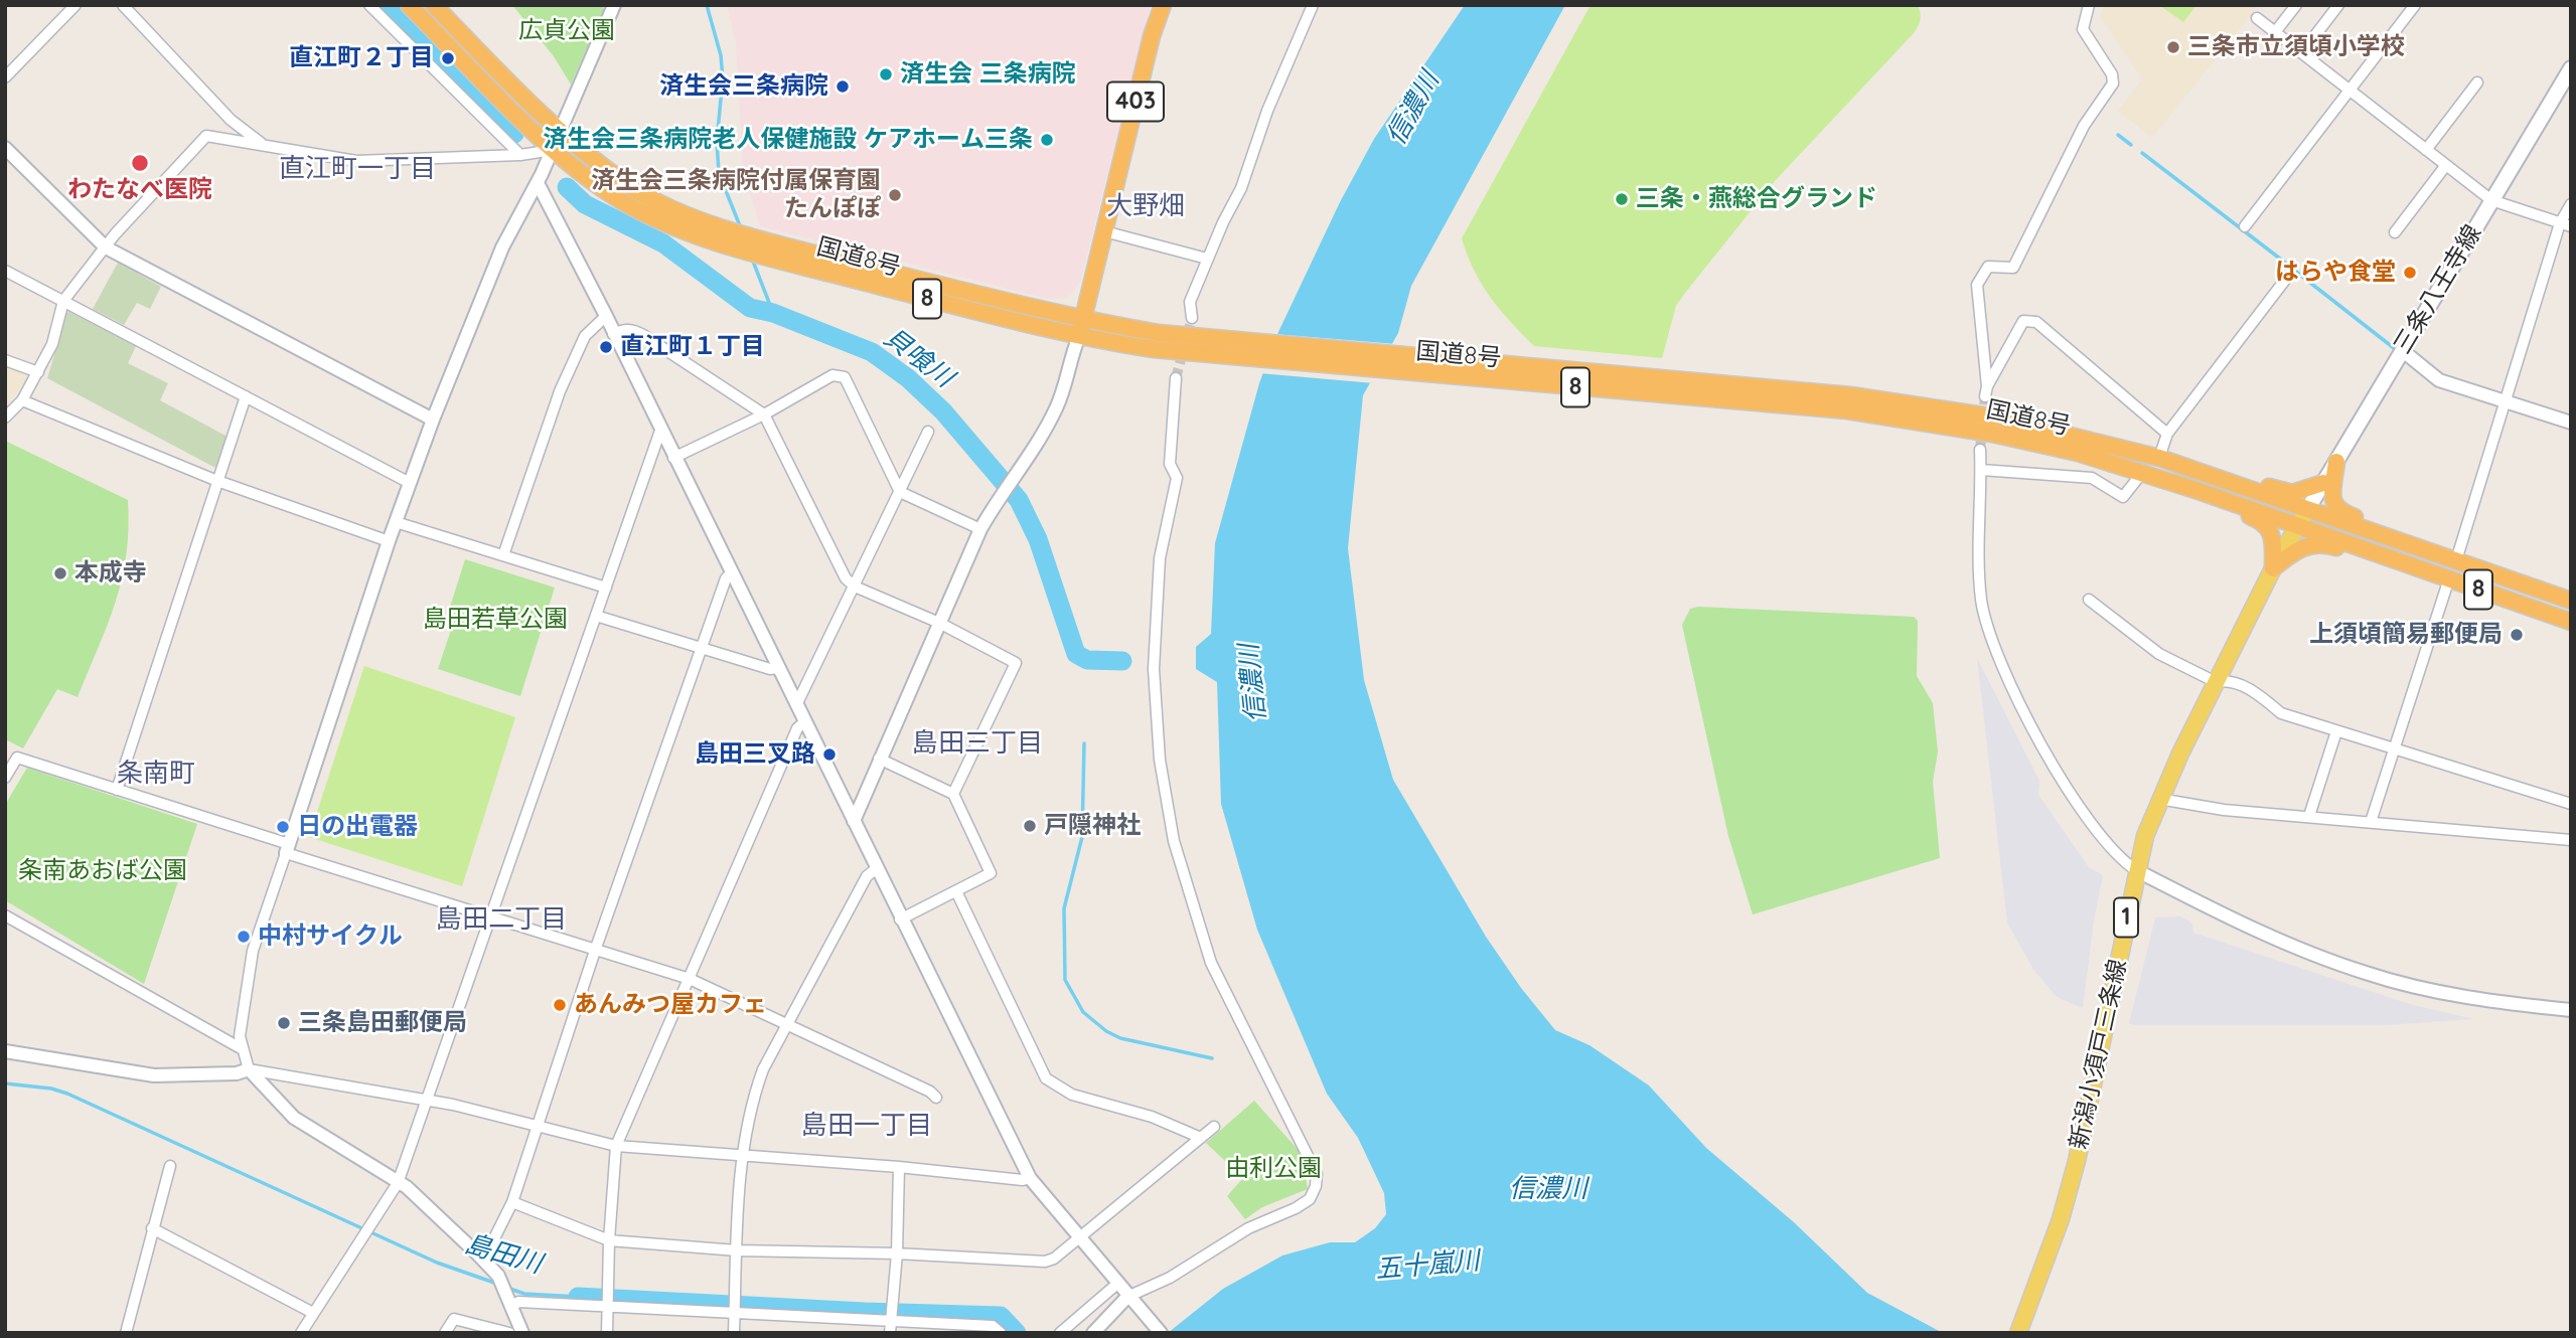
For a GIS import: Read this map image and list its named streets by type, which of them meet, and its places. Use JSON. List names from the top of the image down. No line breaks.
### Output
{"streets":{"highway":["403","国道8号","8"],"main road":["三条八王寺線","1","新潟小須戸三条線"]},"crossings":[["403","国道8号"],["国道8号","三条八王寺線"],["国道8号","新潟小須戸三条線"],["三条八王寺線","新潟小須戸三条線"]],"districts":["直江町一丁目","大野畑","島田三丁目","条南町","島田二丁目","島田一丁目"],"water":["信濃川","貝喰川","島田川","五十嵐川"],"parks":["広貞公園","島田若草公園","条南あおば公園","由利公園"],"places":["三条市立須頃小学校","直江町２丁目","済生会 三条病院","済生会三条病院","済生会三条病院老人保健施設 ケアホーム三条","わたなべ医院","済生会三条病院付属保育園 たんぽぽ","三条・燕総合グランド","はらや食堂","直江町１丁目","本成寺","上須頃簡易郵便局","島田三叉路","戸隠神社","日の出電器","中村サイクル","あんみつ屋カフェ","三条島田郵便局"]}
